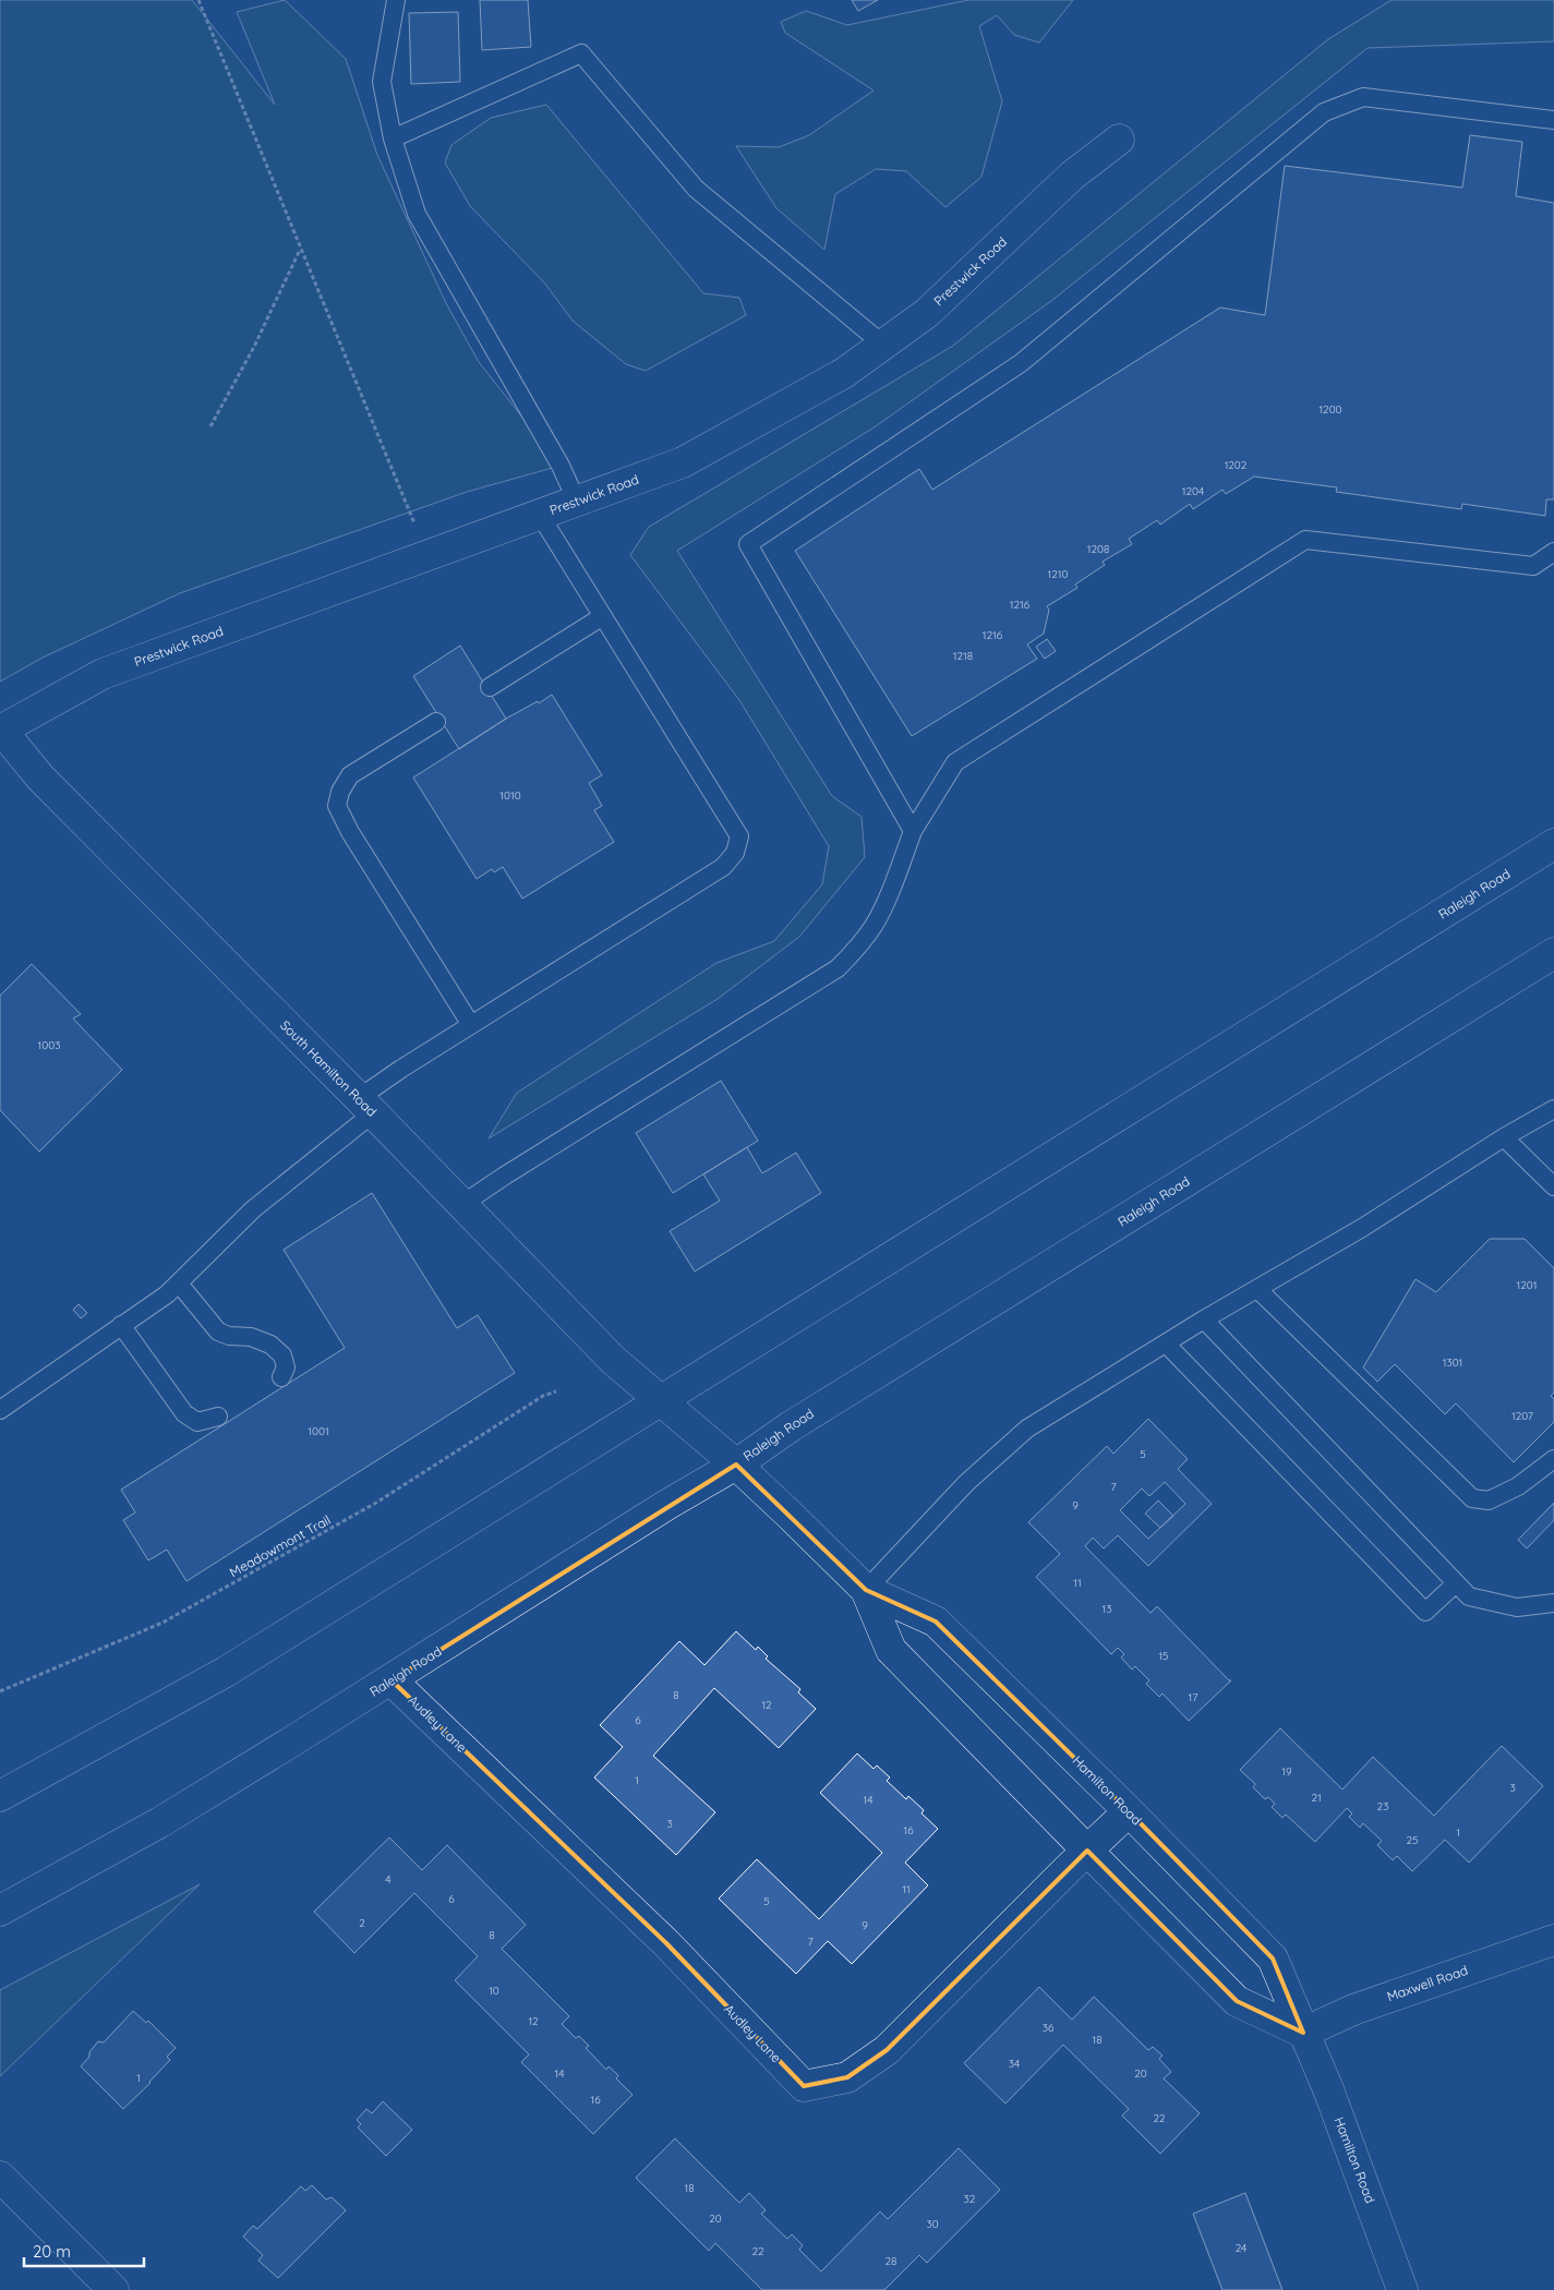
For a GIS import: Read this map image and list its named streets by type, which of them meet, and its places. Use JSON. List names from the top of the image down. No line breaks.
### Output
{"streets":{"street":["Prestwick Road","Raleigh Road","South Hamilton Road","Audley Lane","Hamilton Road","Maxwell Road"],"path":["Meadowmont Trail"]},"crossings":[["Prestwick Road","South Hamilton Road"],["Raleigh Road","South Hamilton Road"],["Raleigh Road","Audley Lane"],["Raleigh Road","Hamilton Road"],["South Hamilton Road","Hamilton Road"],["Audley Lane","Hamilton Road"],["Hamilton Road","Maxwell Road"]],"house_numbers":["1200","1202","1204","1208","1210","1216","1216","1218","1010","1003","1201","1301","1207","1001","5","7","9","11","13","15","8","17","12","6","19","1","3","21","14","23","3","16","1","25","4","11","6","5","2","9","8","7","10","12","36","18","34","14","20","1","16","22","18","32","20","30","24","22","28"],"scale_bar":"20 m"}
